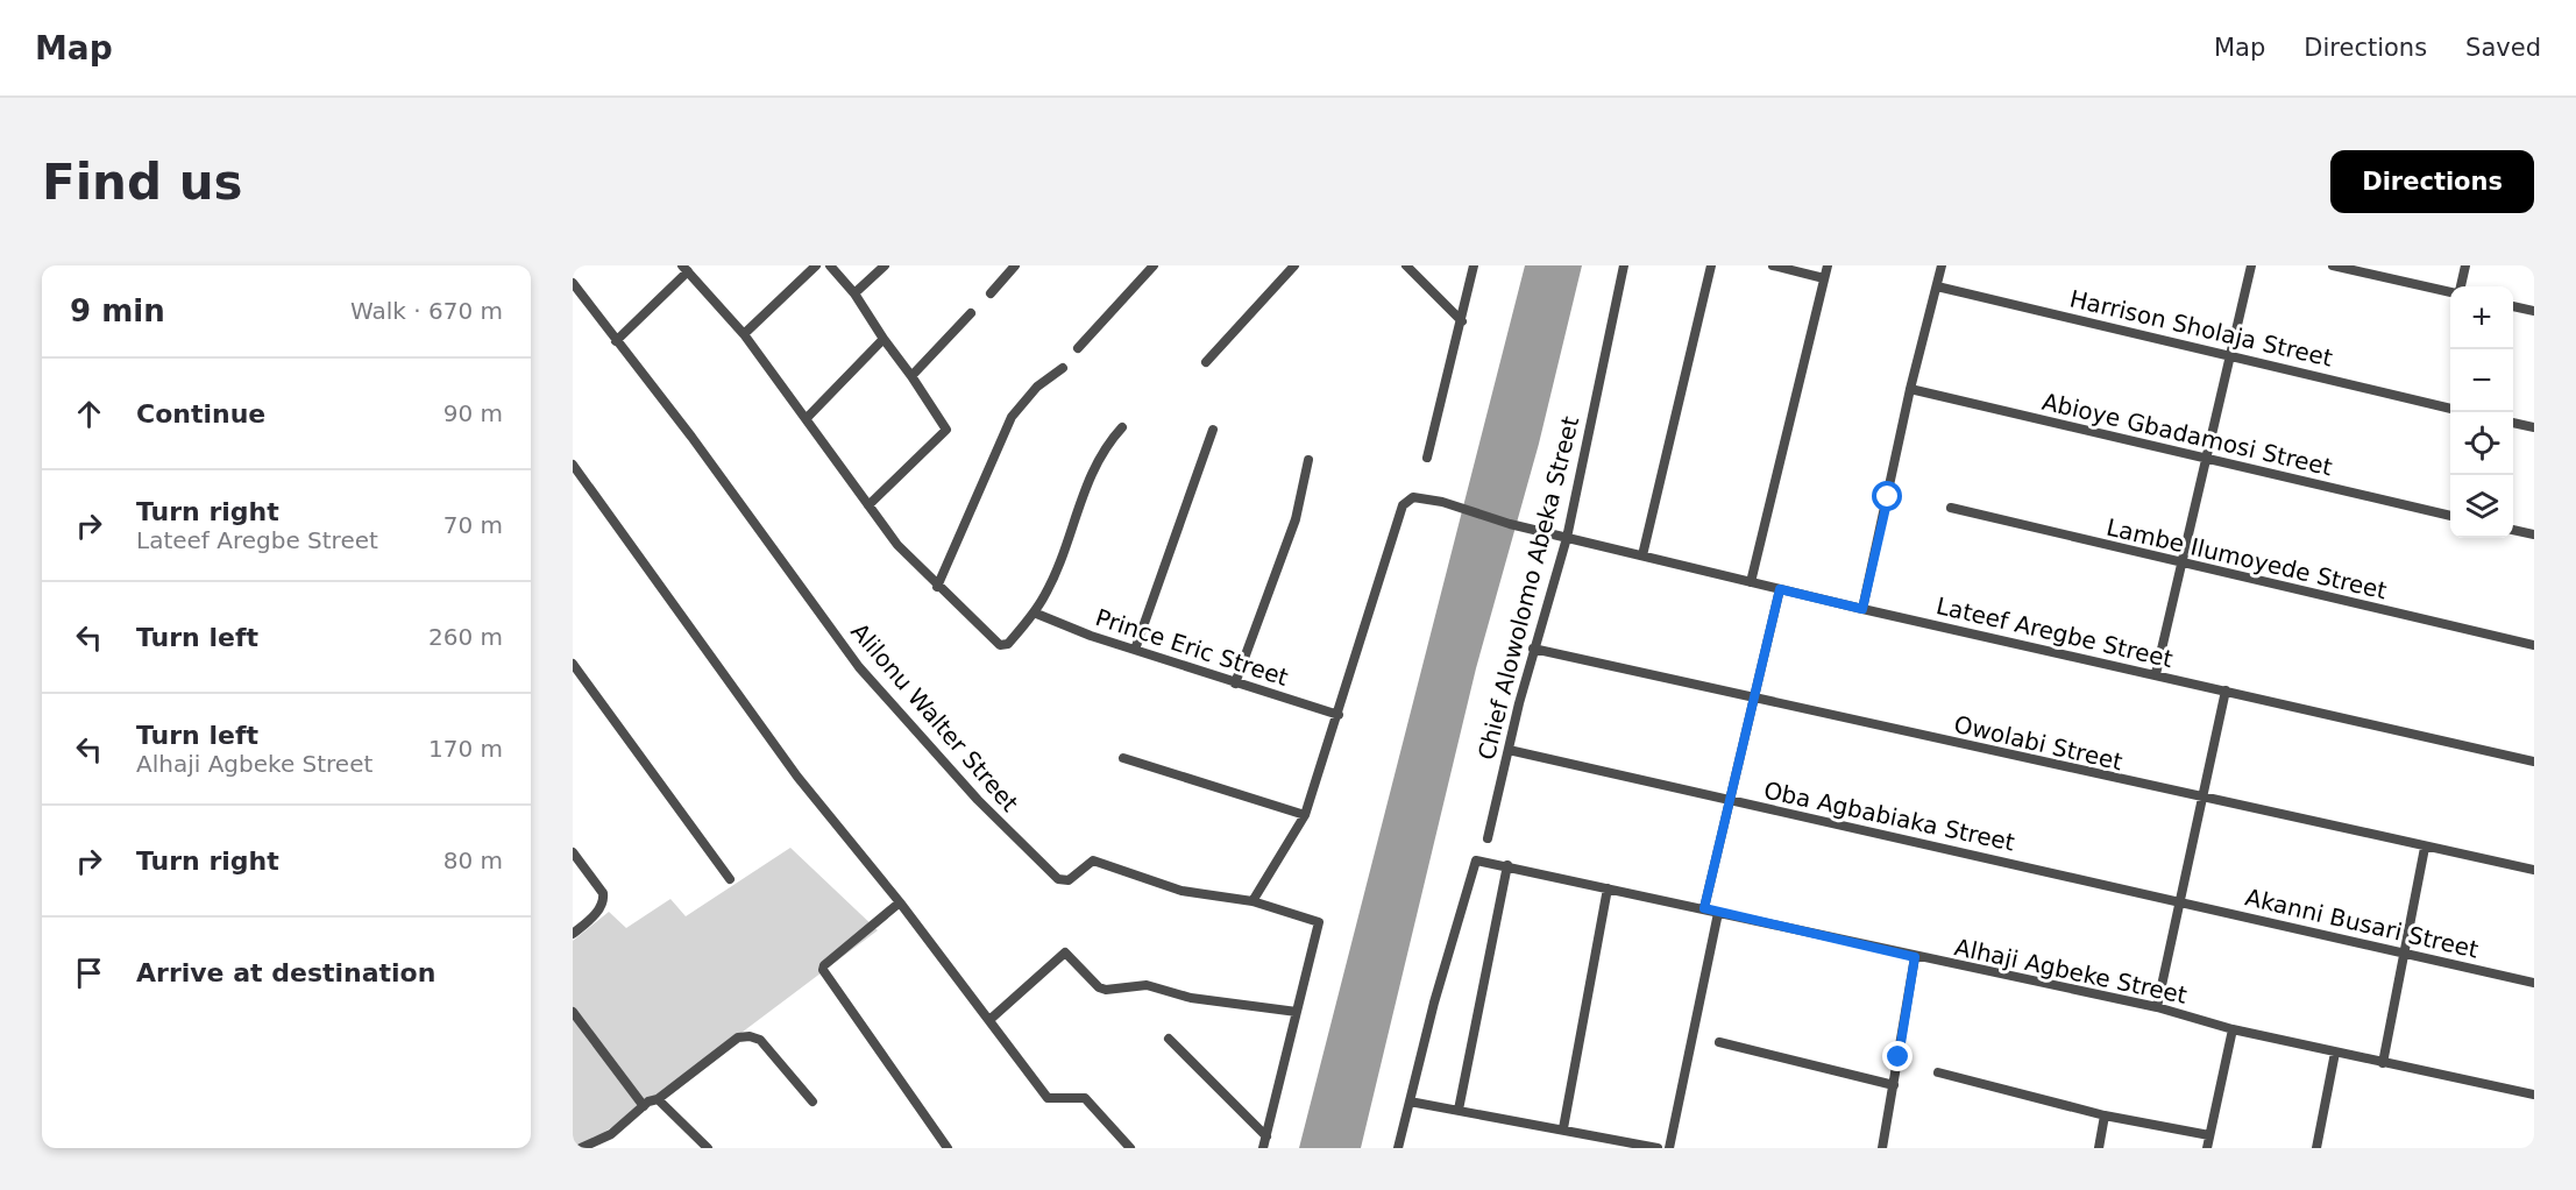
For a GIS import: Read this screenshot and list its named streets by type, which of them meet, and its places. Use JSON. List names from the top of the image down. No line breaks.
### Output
{"streets":{"street":["Harrison Sholaja Street","Abioye Gbadamosi Street","Lambe Ilumoyede Street","Chief Alowolomo Abeka Street","Lateef Aregbe Street","Prince Eric Street","Alilonu Walter Street","Owolabi Street","Oba Agbabiaka Street","Akanni Busari Street","Alhaji Agbeke Street"]},"crossings":[["Chief Alowolomo Abeka Street","Lateef Aregbe Street"],["Chief Alowolomo Abeka Street","Owolabi Street"],["Chief Alowolomo Abeka Street","Oba Agbabiaka Street"],["Lateef Aregbe Street","Prince Eric Street"],["Lateef Aregbe Street","Alilonu Walter Street"],["Oba Agbabiaka Street","Akanni Busari Street"]],"page":{"header":"Map","nav":["Map","Directions","Saved"],"buttons":"Directions","title":"Find us","heading":["9 min","Walk · 670 m"],"map_buttons":["+","−"],"list":[["Continue","90 m"],["Turn right","Lateef Aregbe Street","70 m"],["Turn left","260 m"],["Turn left","Alhaji Agbeke Street","170 m"],["Turn right","80 m"],"Arrive at destination"]}}
